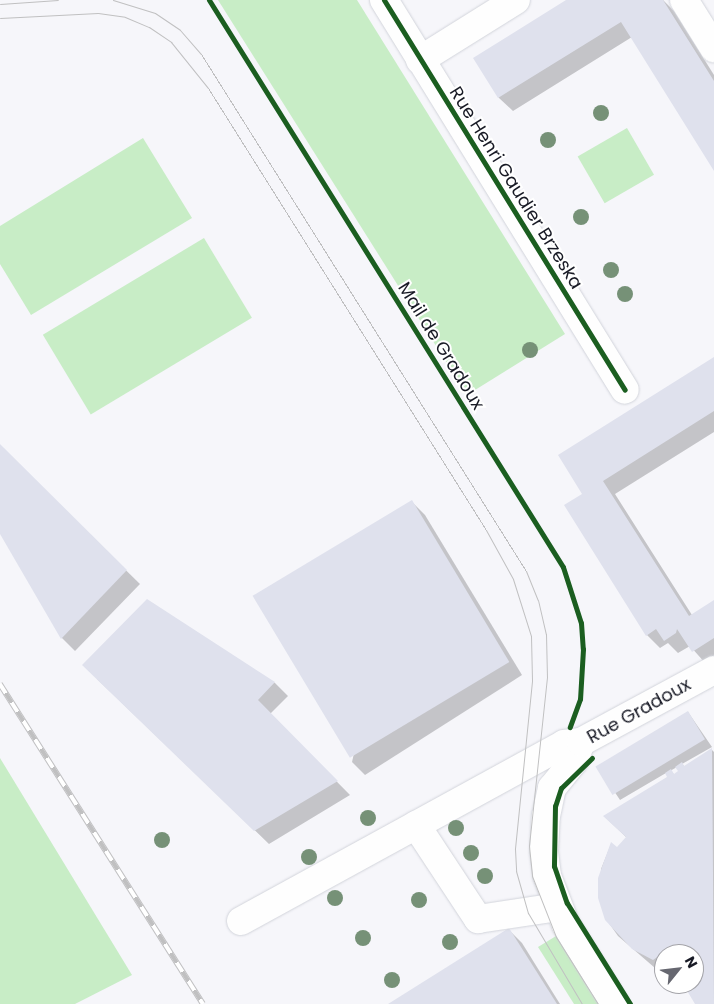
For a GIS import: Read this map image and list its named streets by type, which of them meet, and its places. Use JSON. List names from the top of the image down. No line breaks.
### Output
{"streets":{"street":["Rue Henri Gaudier Brzeska","Rue Gradoux"],"cycle path":["Mail de Gradoux"]},"north":"top right"}
